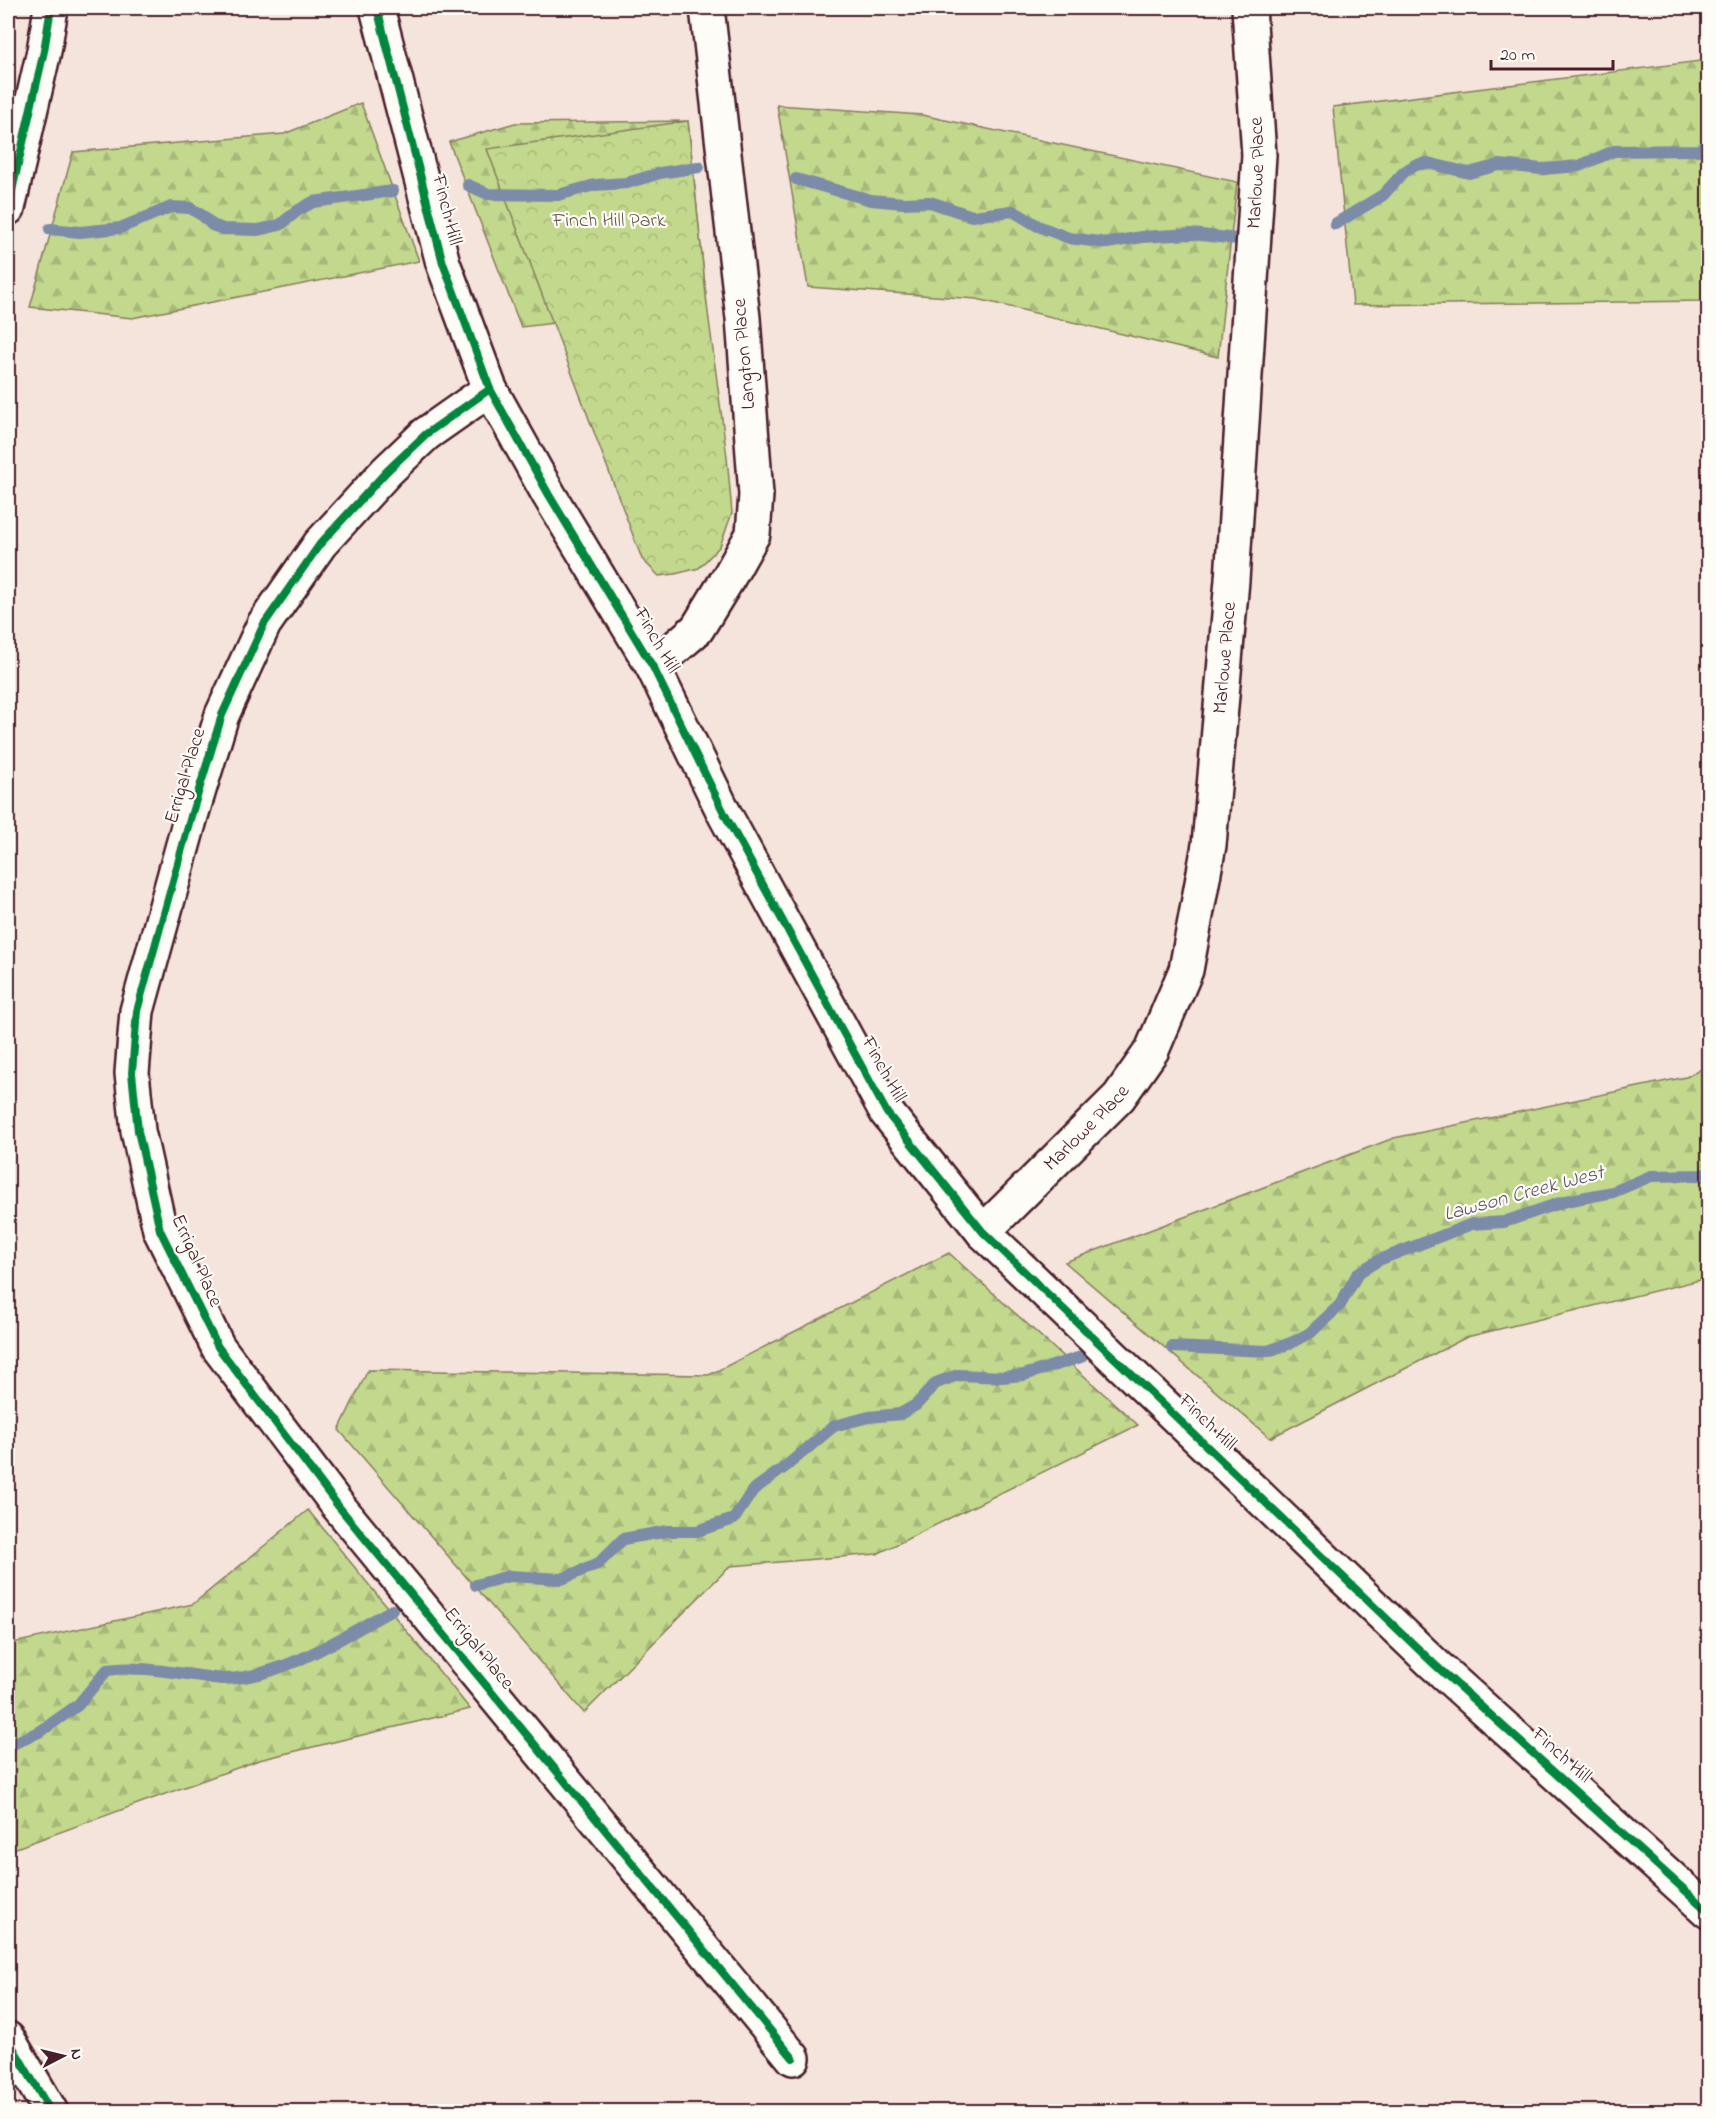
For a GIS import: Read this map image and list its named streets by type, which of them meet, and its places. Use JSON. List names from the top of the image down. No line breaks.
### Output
{"streets":{"street":["Marlowe Place","Finch Hill","Langton Place","Errigal Place"]},"crossings":[["Marlowe Place","Finch Hill"],["Finch Hill","Langton Place"],["Finch Hill","Errigal Place"]],"water":["Lawson Creek West"],"parks":["Finch Hill Park"],"scale_bar":"20 m","north":"right"}
